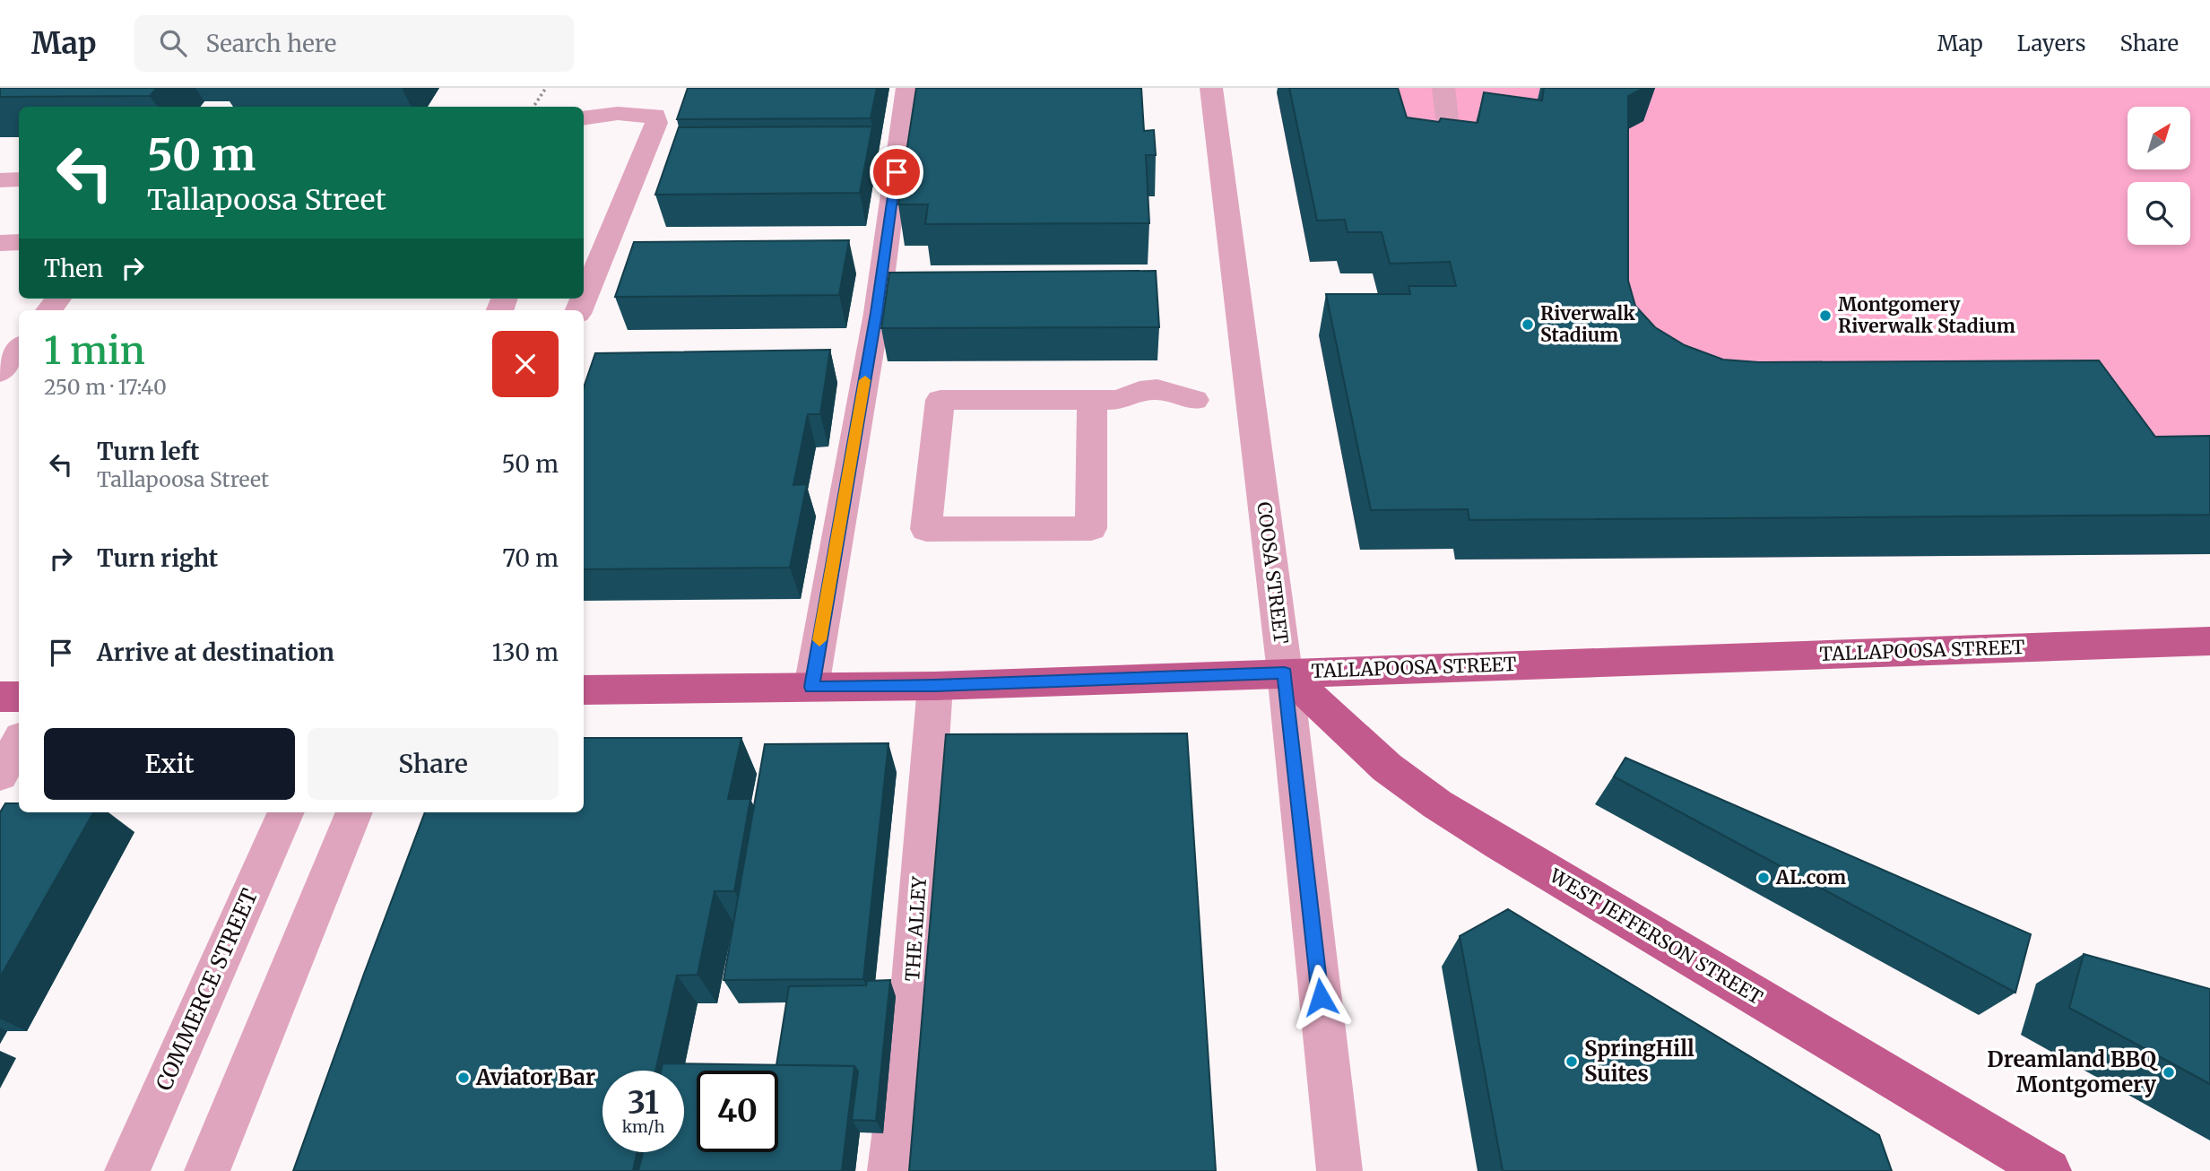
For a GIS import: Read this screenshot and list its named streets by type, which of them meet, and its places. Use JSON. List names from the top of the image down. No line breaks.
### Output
{"streets":{"main road":["TALLAPOOSA STREET","WEST JEFFERSON STREET"],"street":["COOSA STREET","THE ALLEY","COMMERCE STREET"]},"crossings":[["COOSA STREET","TALLAPOOSA STREET"],["COOSA STREET","WEST JEFFERSON STREET"],["TALLAPOOSA STREET","THE ALLEY"],["TALLAPOOSA STREET","WEST JEFFERSON STREET"]],"places":["Montgomery Riverwalk Stadium","Riverwalk Stadium","AL.com","SpringHill Suites","Dreamland BBQ Montgomery","Aviator Bar"],"north":"top right","page":{"header":"Map","search":"Search here","nav":["Map","Layers","Share"],"turn":["50 m","Tallapoosa Street"],"then":"Then","heading":["1 min","250 m · 17:40"],"list":[{"name":"Turn left","note":"Tallapoosa Street","value":"50 m"},{"name":"Turn right","value":"70 m"},{"name":"Arrive at destination","value":"130 m"}],"buttons":["Exit","Share"],"speed":"31 km/h","limit":"40"}}
